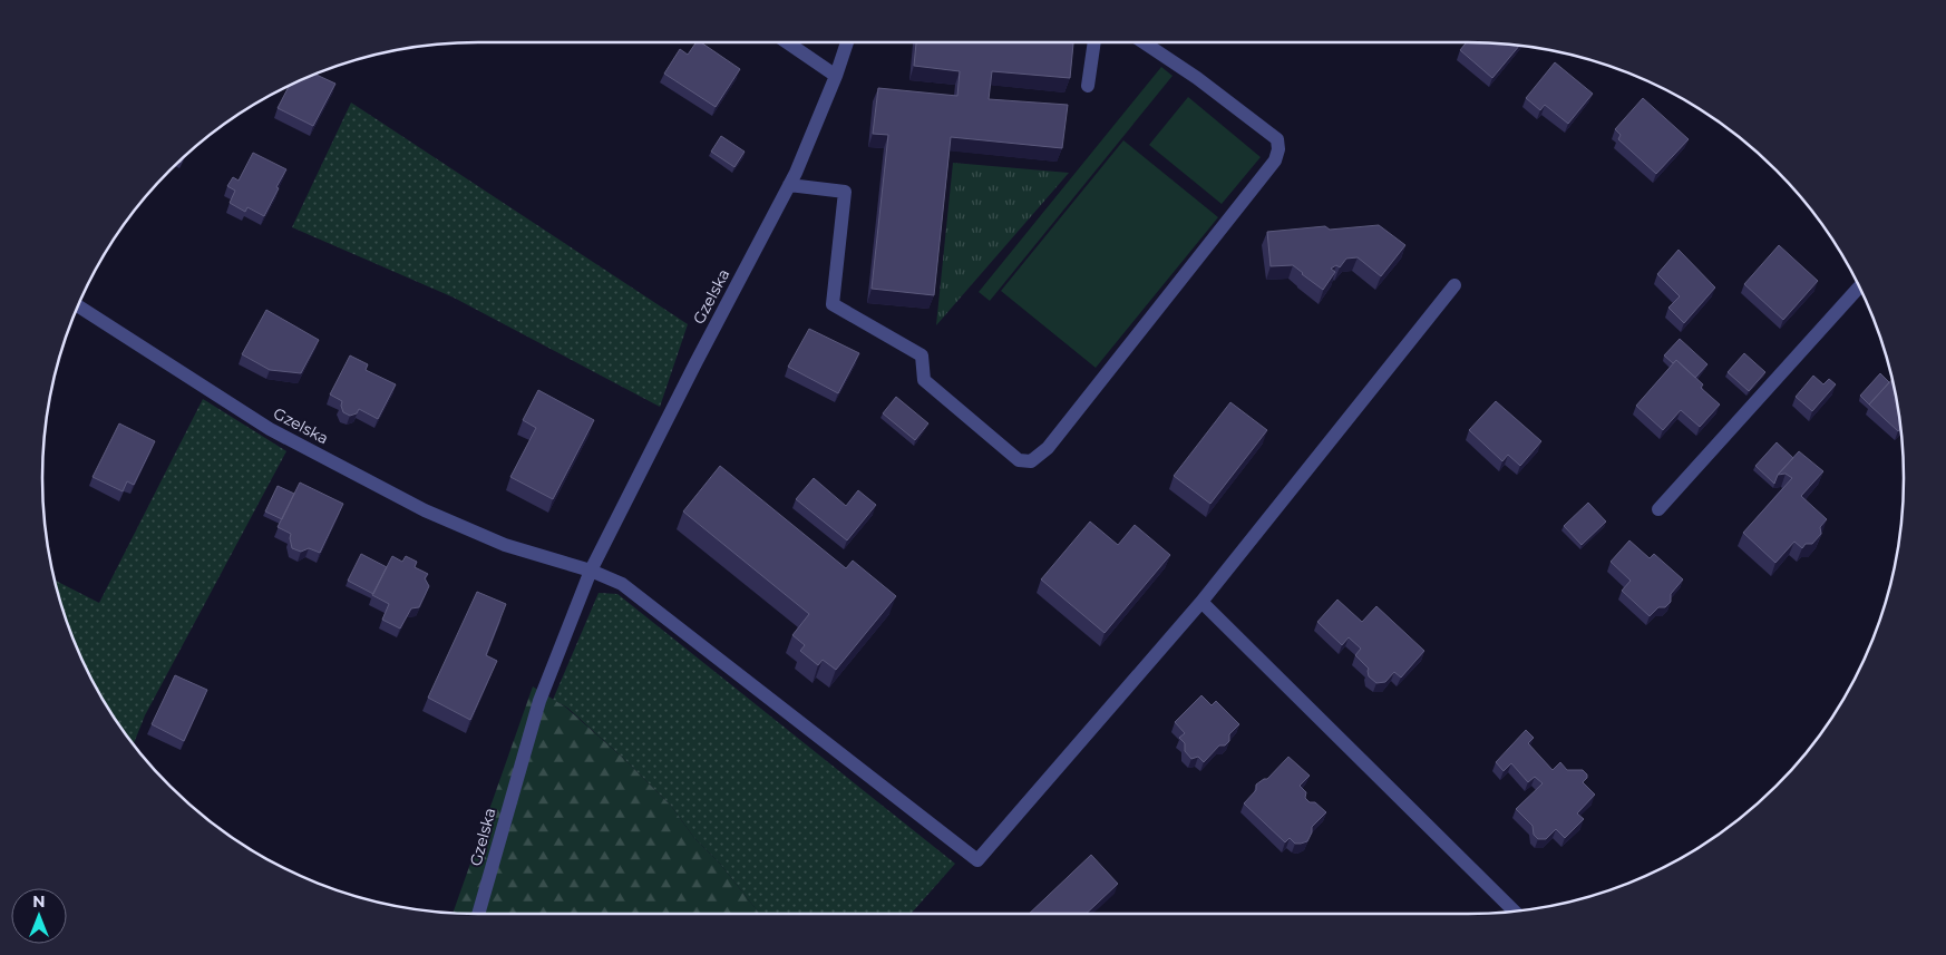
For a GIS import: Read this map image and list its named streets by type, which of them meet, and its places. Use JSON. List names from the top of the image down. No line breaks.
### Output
{"streets":{"street":["Gzelska"]},"north":"top"}
